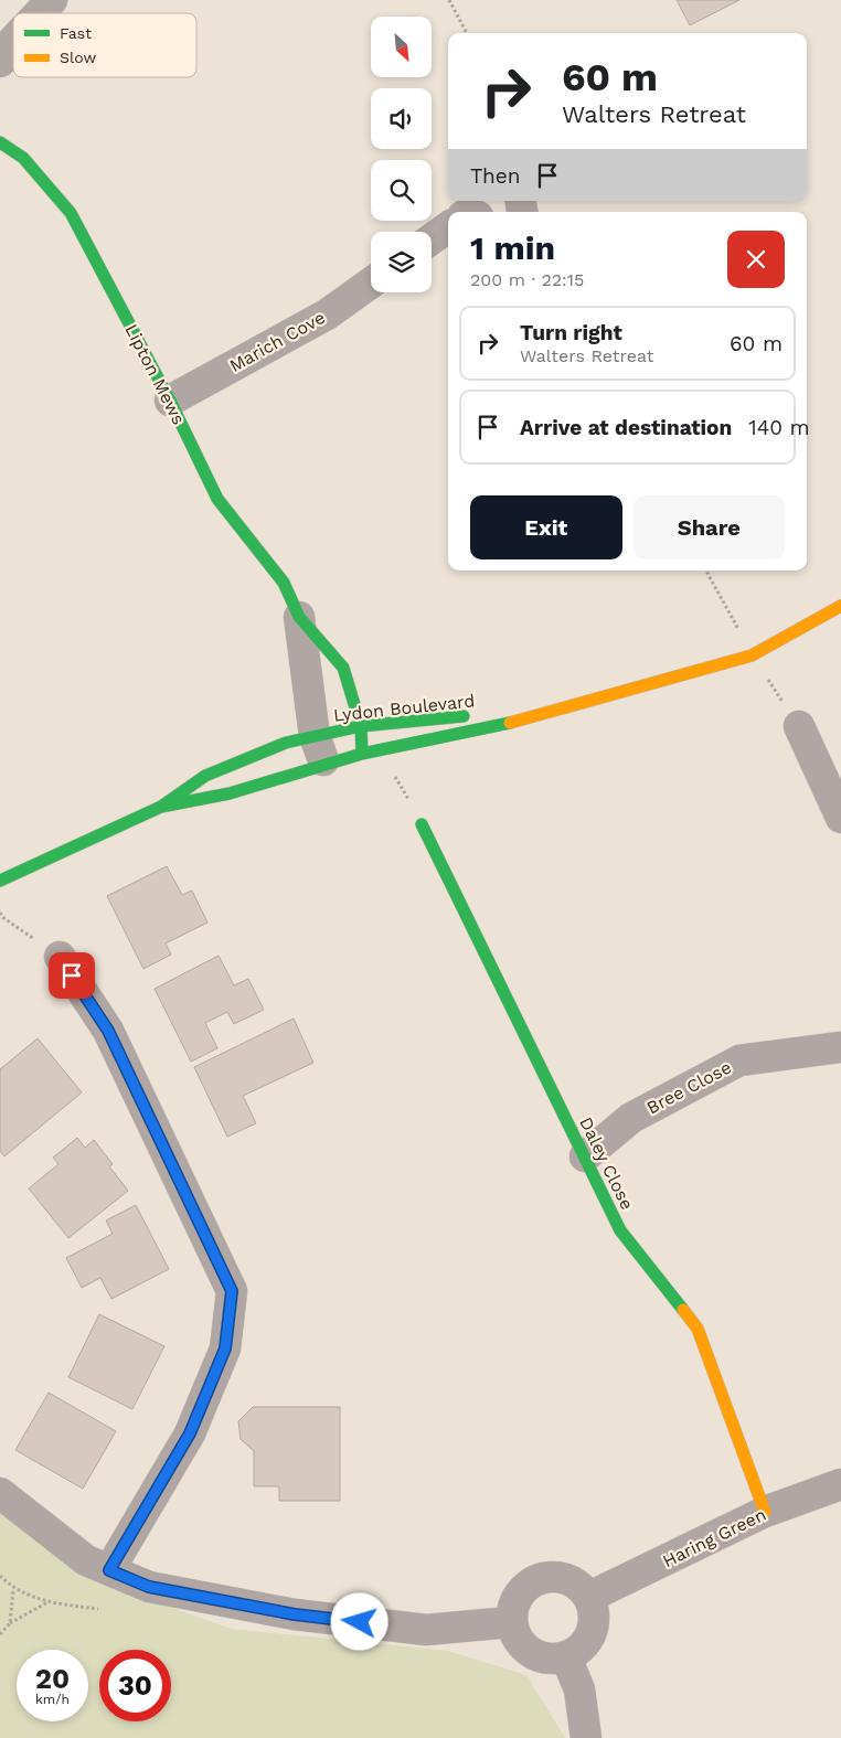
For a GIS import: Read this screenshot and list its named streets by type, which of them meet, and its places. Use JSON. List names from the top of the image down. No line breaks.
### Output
{"streets":{"street":["Marich Cove","Lipton Mews","Lydon Boulevard","Bree Close","Daley Close","Haring Green"]},"crossings":[["Marich Cove","Lipton Mews"],["Lipton Mews","Lydon Boulevard"],["Bree Close","Daley Close"],["Daley Close","Haring Green"]],"legend":["Fast","Slow"],"north":"bottom right","page":{"turn":["60 m","Walters Retreat"],"then":"Then","heading":["1 min","200 m · 22:15"],"list":[{"name":"Turn right","note":"Walters Retreat","value":"60 m"},{"name":"Arrive at destination","value":"140 m"}],"buttons":["Exit","Share"],"speed":"20 km/h","limit":"30"}}
